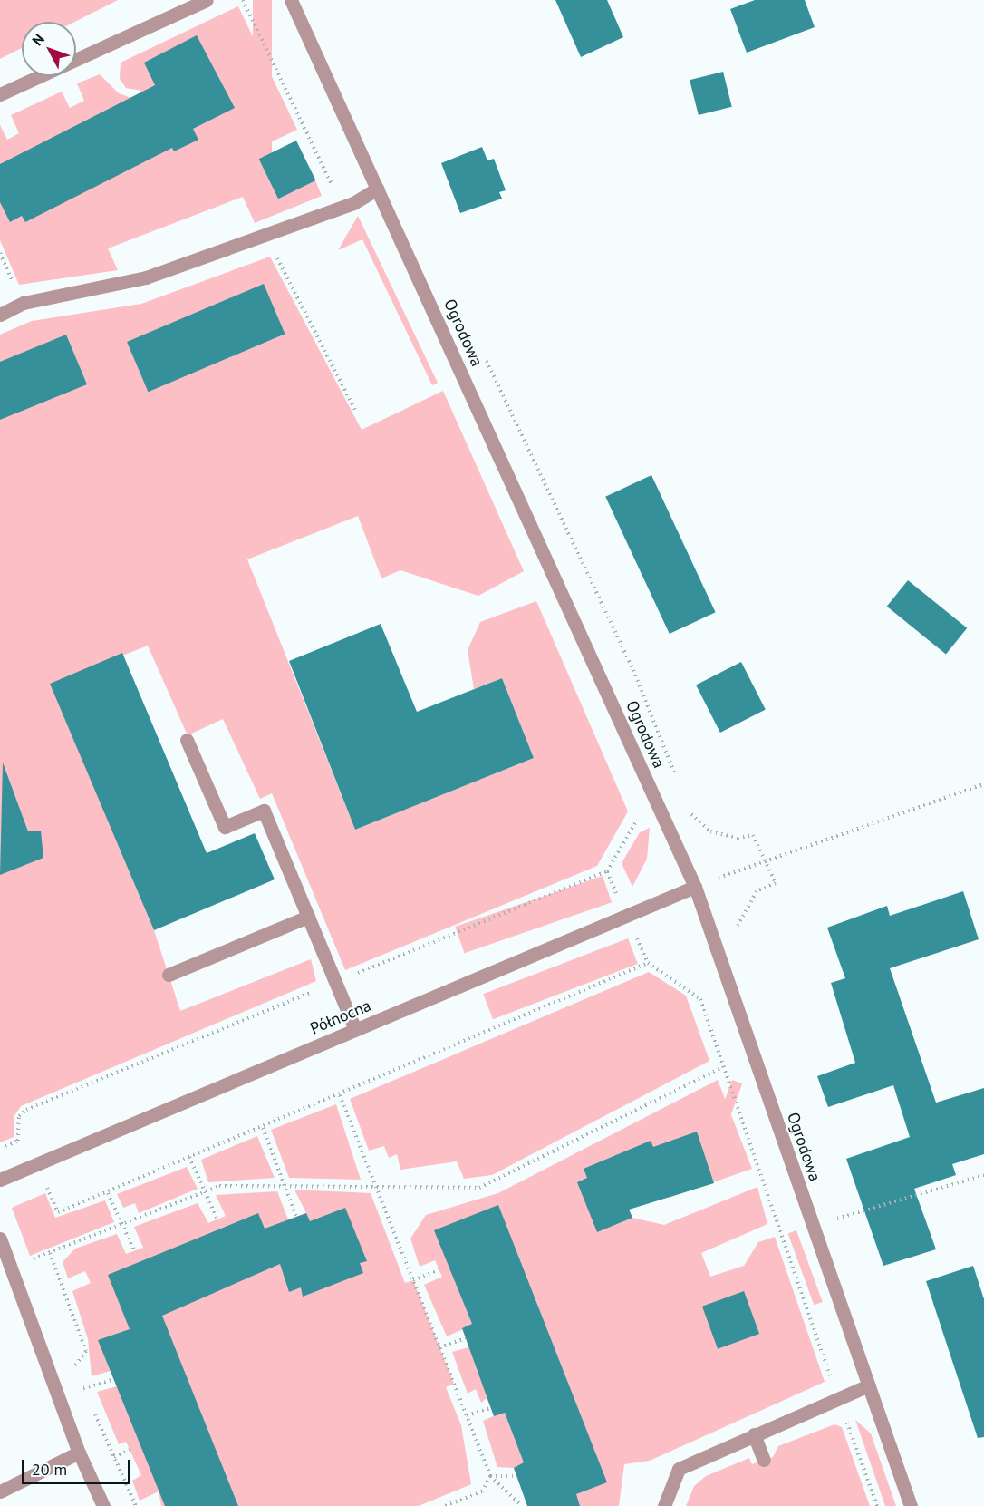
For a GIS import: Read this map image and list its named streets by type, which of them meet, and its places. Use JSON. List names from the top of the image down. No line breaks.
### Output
{"streets":{"street":["Ogrodowa","Północna"]},"crossings":[["Ogrodowa","Północna"]],"scale_bar":"20 m","north":"top left"}
